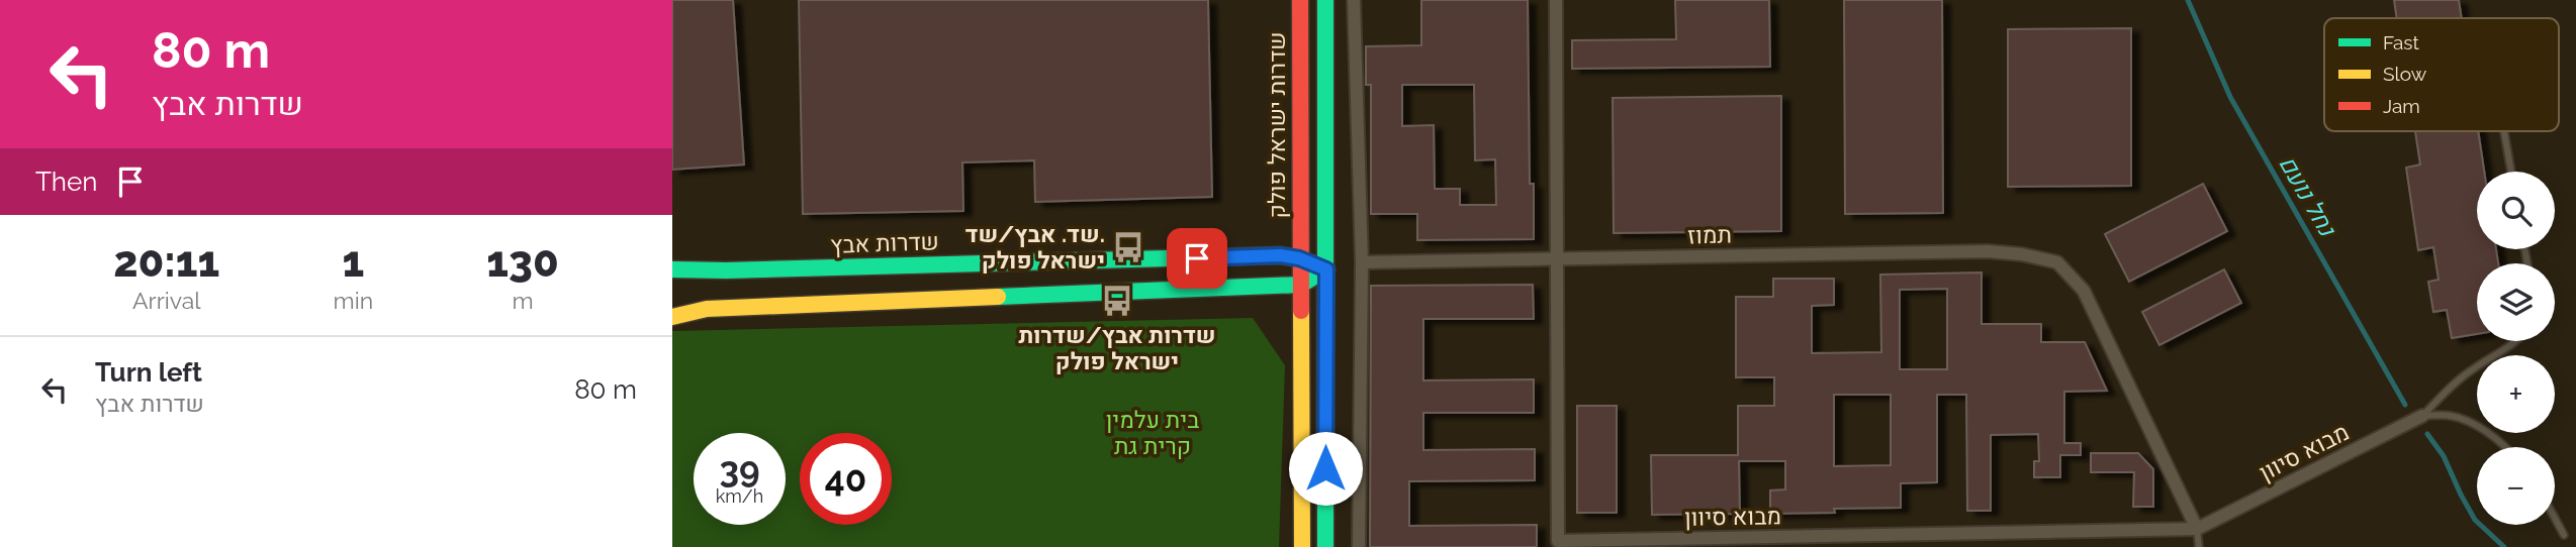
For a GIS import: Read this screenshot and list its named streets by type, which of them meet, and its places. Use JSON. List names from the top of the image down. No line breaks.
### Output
{"streets":{"street":["שדרות ישראל פולק","תמוז","שדרות אבץ","מבוא סיוון"]},"crossings":[["שדרות ישראל פולק","שדרות אבץ"],["תמוז","מבוא סיוון"]],"water":["נחל נועם"],"parks":["בית עלמין קרית גת"],"places":{"bus stop":["שד. אבץ/שד. ישראל פולק","שדרות אבץ/שדרות ישראל פולק"]},"legend":["Fast","Slow","Jam"],"page":{"turn":["80 m","שדרות אבץ"],"then":"Then","map_buttons":["+","−"],"eta":["20:11","Arrival","1","min","130","m"],"list":[{"name":"Turn left","note":"שדרות אבץ","value":"80 m"}],"speed":"39 km/h","limit":"40"}}
